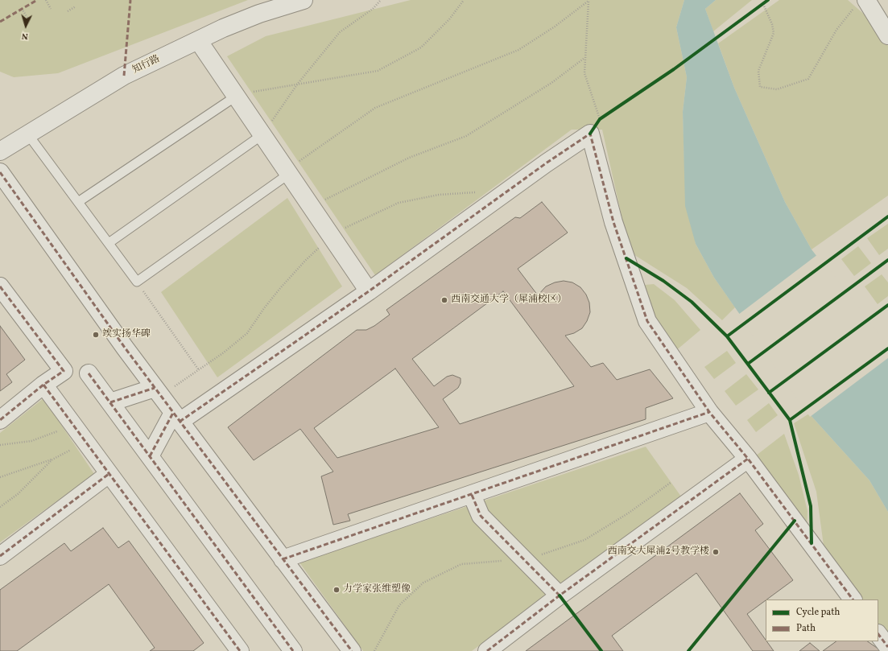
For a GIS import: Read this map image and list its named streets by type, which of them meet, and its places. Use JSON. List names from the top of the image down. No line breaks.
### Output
{"streets":{"street":["知行路"]},"places":["西南交通大学（犀浦校区）","竢实扬华碑","西南交大犀浦2号教学楼","力学家张维塑像"],"legend":["Cycle path","Path"],"north":"bottom"}
